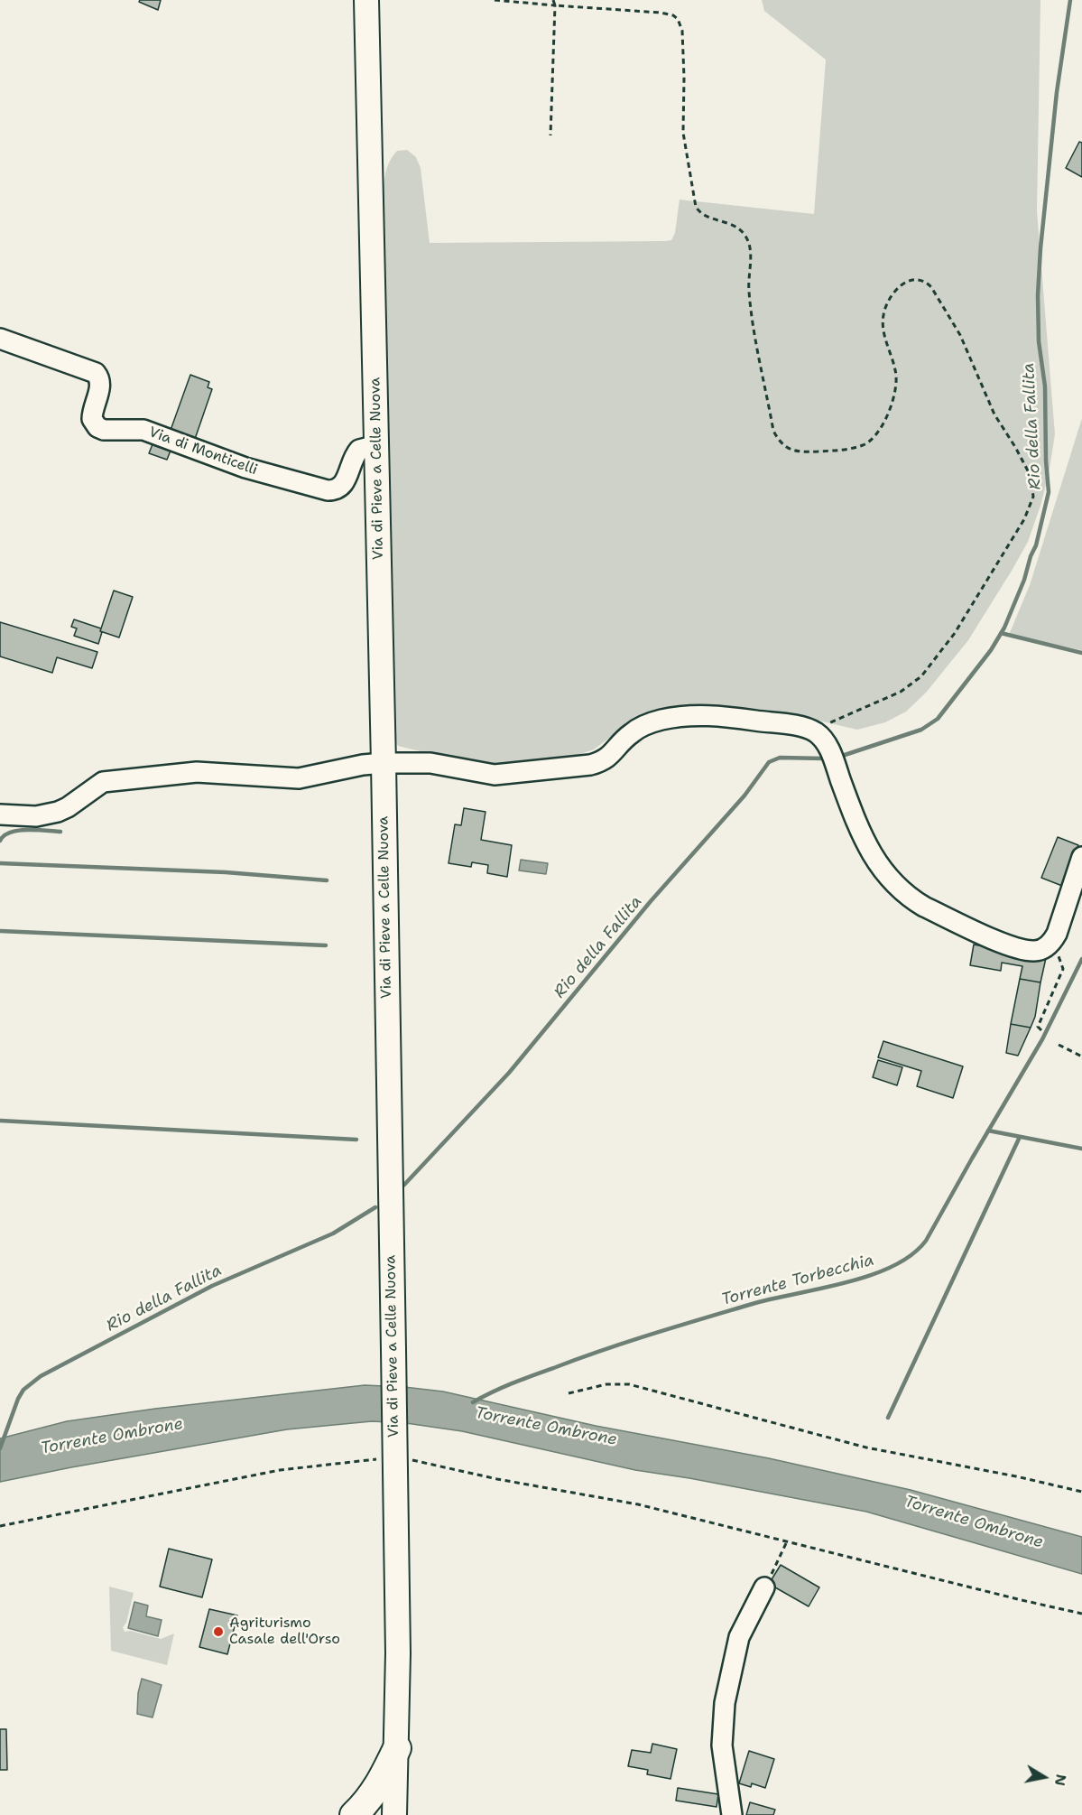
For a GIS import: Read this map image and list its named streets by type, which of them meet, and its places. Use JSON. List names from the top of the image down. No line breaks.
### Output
{"streets":{"main road":["Via di Pieve a Celle Nuova"],"street":["Via di Monticelli"]},"crossings":[["Via di Monticelli","Via di Pieve a Celle Nuova"]],"water":["Rio della Fallita","Torrente Torbecchia","Torrente Ombrone"],"places":["Agriturismo Casale dell'Orso"],"north":"right"}
